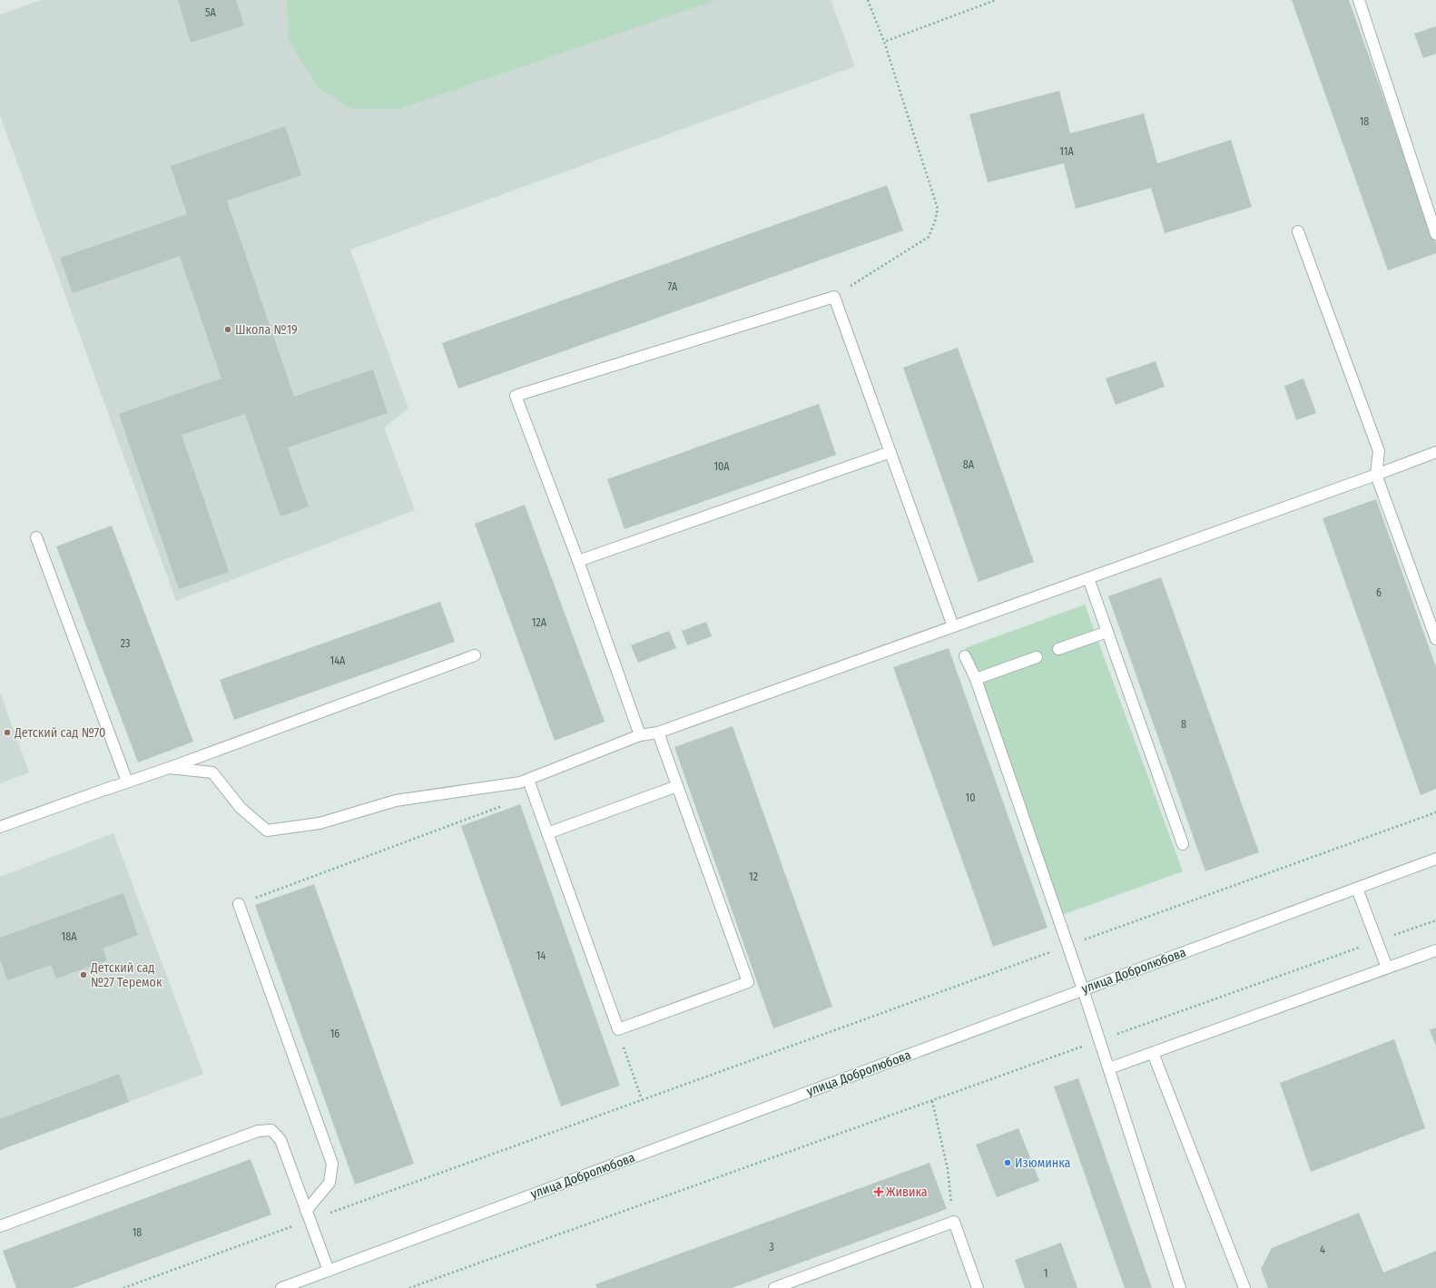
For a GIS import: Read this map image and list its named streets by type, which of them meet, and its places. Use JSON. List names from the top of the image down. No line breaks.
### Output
{"streets":{"street":["улица Добролюбова"]},"places":{"other":["Школа №19","Детский сад №70","Детский сад №27 Теремок","Изюминка"],"health":["Живика"]},"house_numbers":["5А","18","11А","7А","8А","10А","6","12А","23","14А","8","10","12","18А","14","16","18","3","4","1"]}
